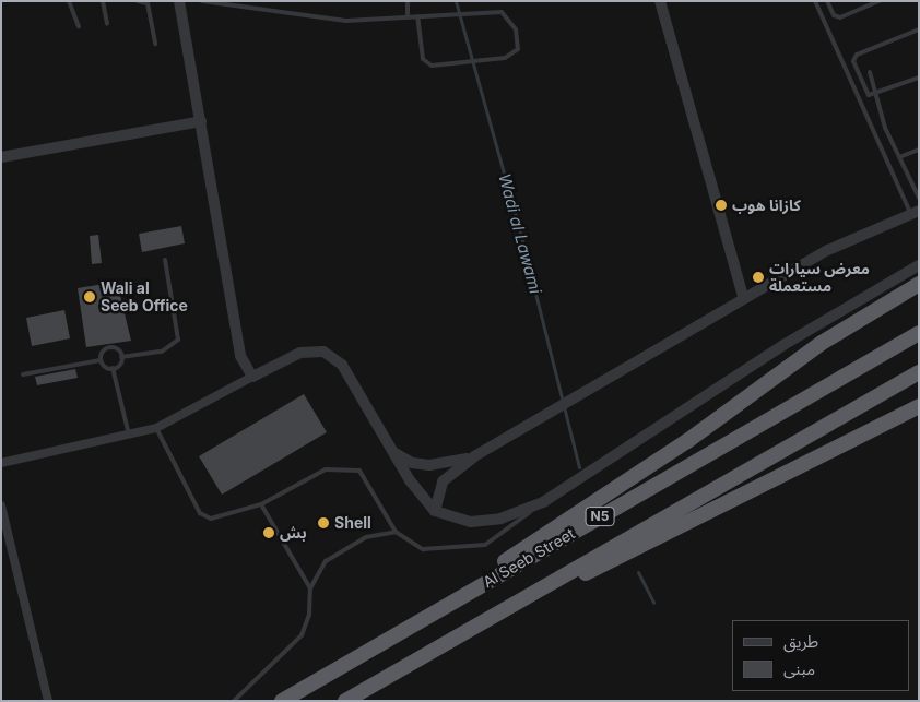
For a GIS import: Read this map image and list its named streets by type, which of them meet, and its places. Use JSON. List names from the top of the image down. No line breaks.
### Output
{"streets":{"highway":["N5","Al Seeb Street"]},"water":["Wadi al Lawami"],"places":["كازانا هوب","معرض سيارات مستعملة","Wali al Seeb Office","Shell","بش"],"legend":["طريق","مبنى"]}
